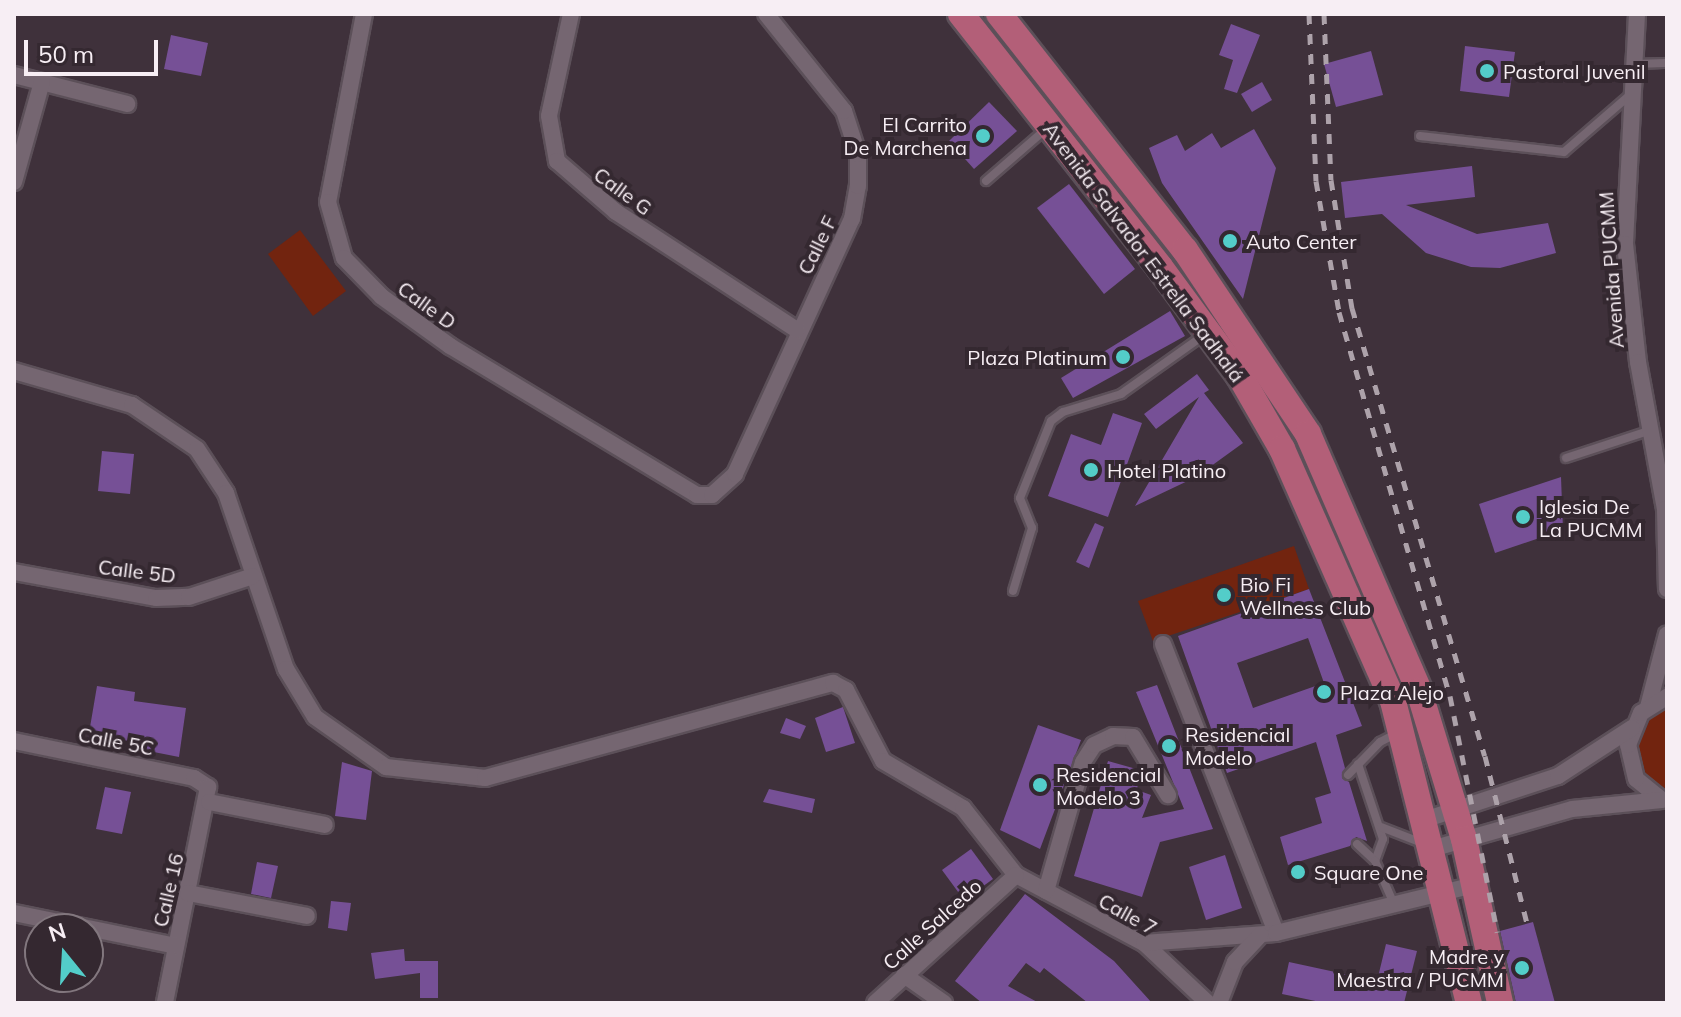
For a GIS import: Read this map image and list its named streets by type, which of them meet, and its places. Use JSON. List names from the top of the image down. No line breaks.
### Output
{"streets":{"main road":["Avenida Salvador Estrella Sadhalá"],"street":["Calle G","Calle F","Avenida PUCMM","Calle D","Calle 5D","Calle 5C","Calle 16","Calle 7","Calle Salcedo"]},"crossings":[["Calle G","Calle F"],["Calle F","Calle D"],["Calle 5C","Calle 16"],["Calle 7","Calle Salcedo"]],"places":["Pastoral Juvenil","El Carrito De Marchena","Auto Center","Plaza Platinum","Hotel Platino","Iglesia De La PUCMM","Bio Fi Wellness Club","Plaza Alejo","Residencial Modelo","Residencial Modelo 3","Square One","Madre y Maestra / PUCMM"],"scale_bar":"50 m","north":"top"}
